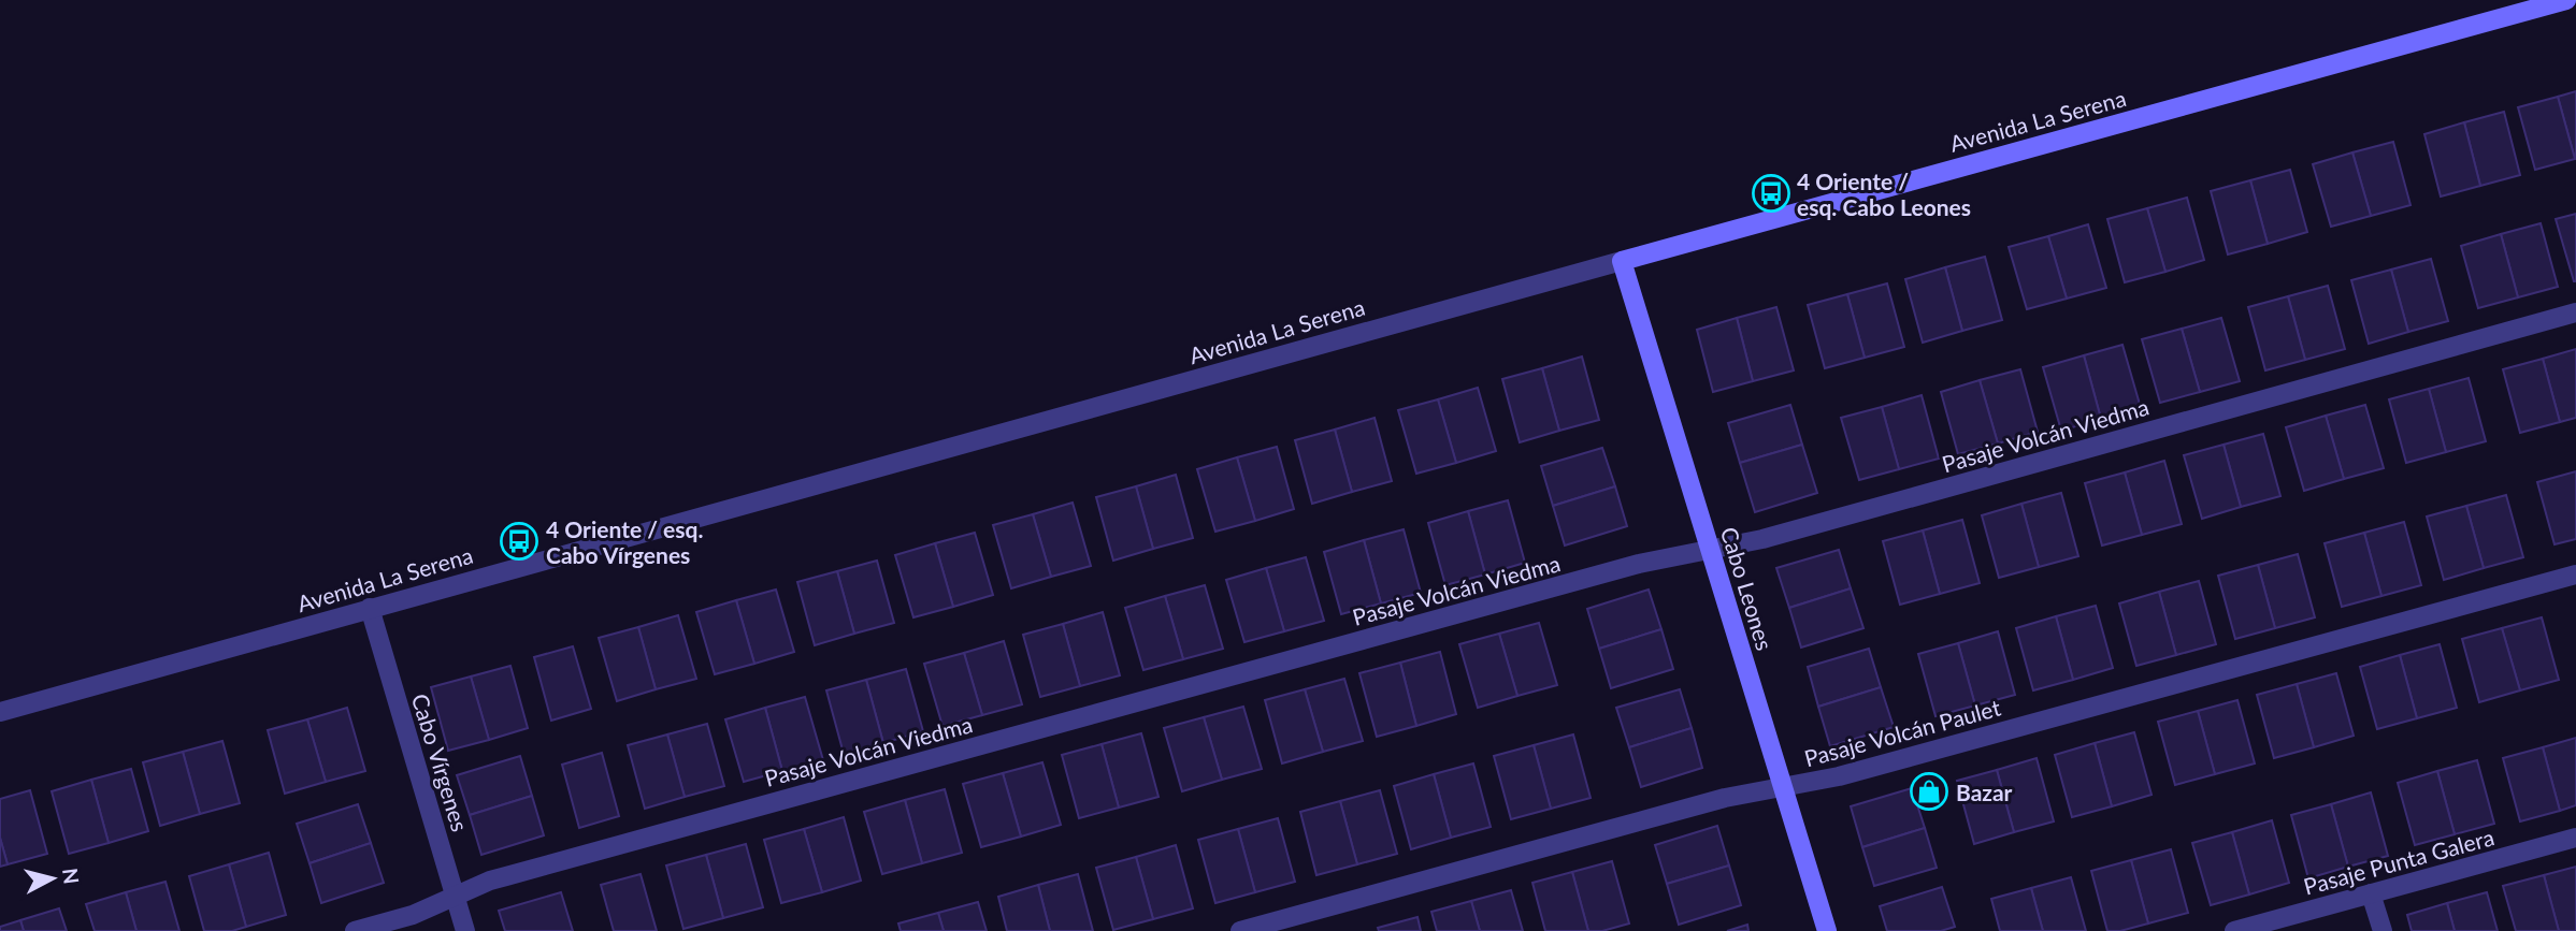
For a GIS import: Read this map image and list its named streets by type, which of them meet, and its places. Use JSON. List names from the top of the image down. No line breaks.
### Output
{"streets":{"street":["Avenida La Serena","Pasaje Volcán Viedma","Cabo Leones","Pasaje Volcán Paulet","Cabo Vírgenes","Pasaje Punta Galera"]},"crossings":[["Avenida La Serena","Cabo Leones"],["Avenida La Serena","Cabo Vírgenes"],["Pasaje Volcán Viedma","Cabo Leones"],["Pasaje Volcán Viedma","Cabo Vírgenes"],["Cabo Leones","Pasaje Volcán Paulet"]],"places":{"bus stop":["4 Oriente / esq. Cabo Leones","4 Oriente / esq. Cabo Vírgenes"],"shop":["Bazar"]},"north":"right"}
